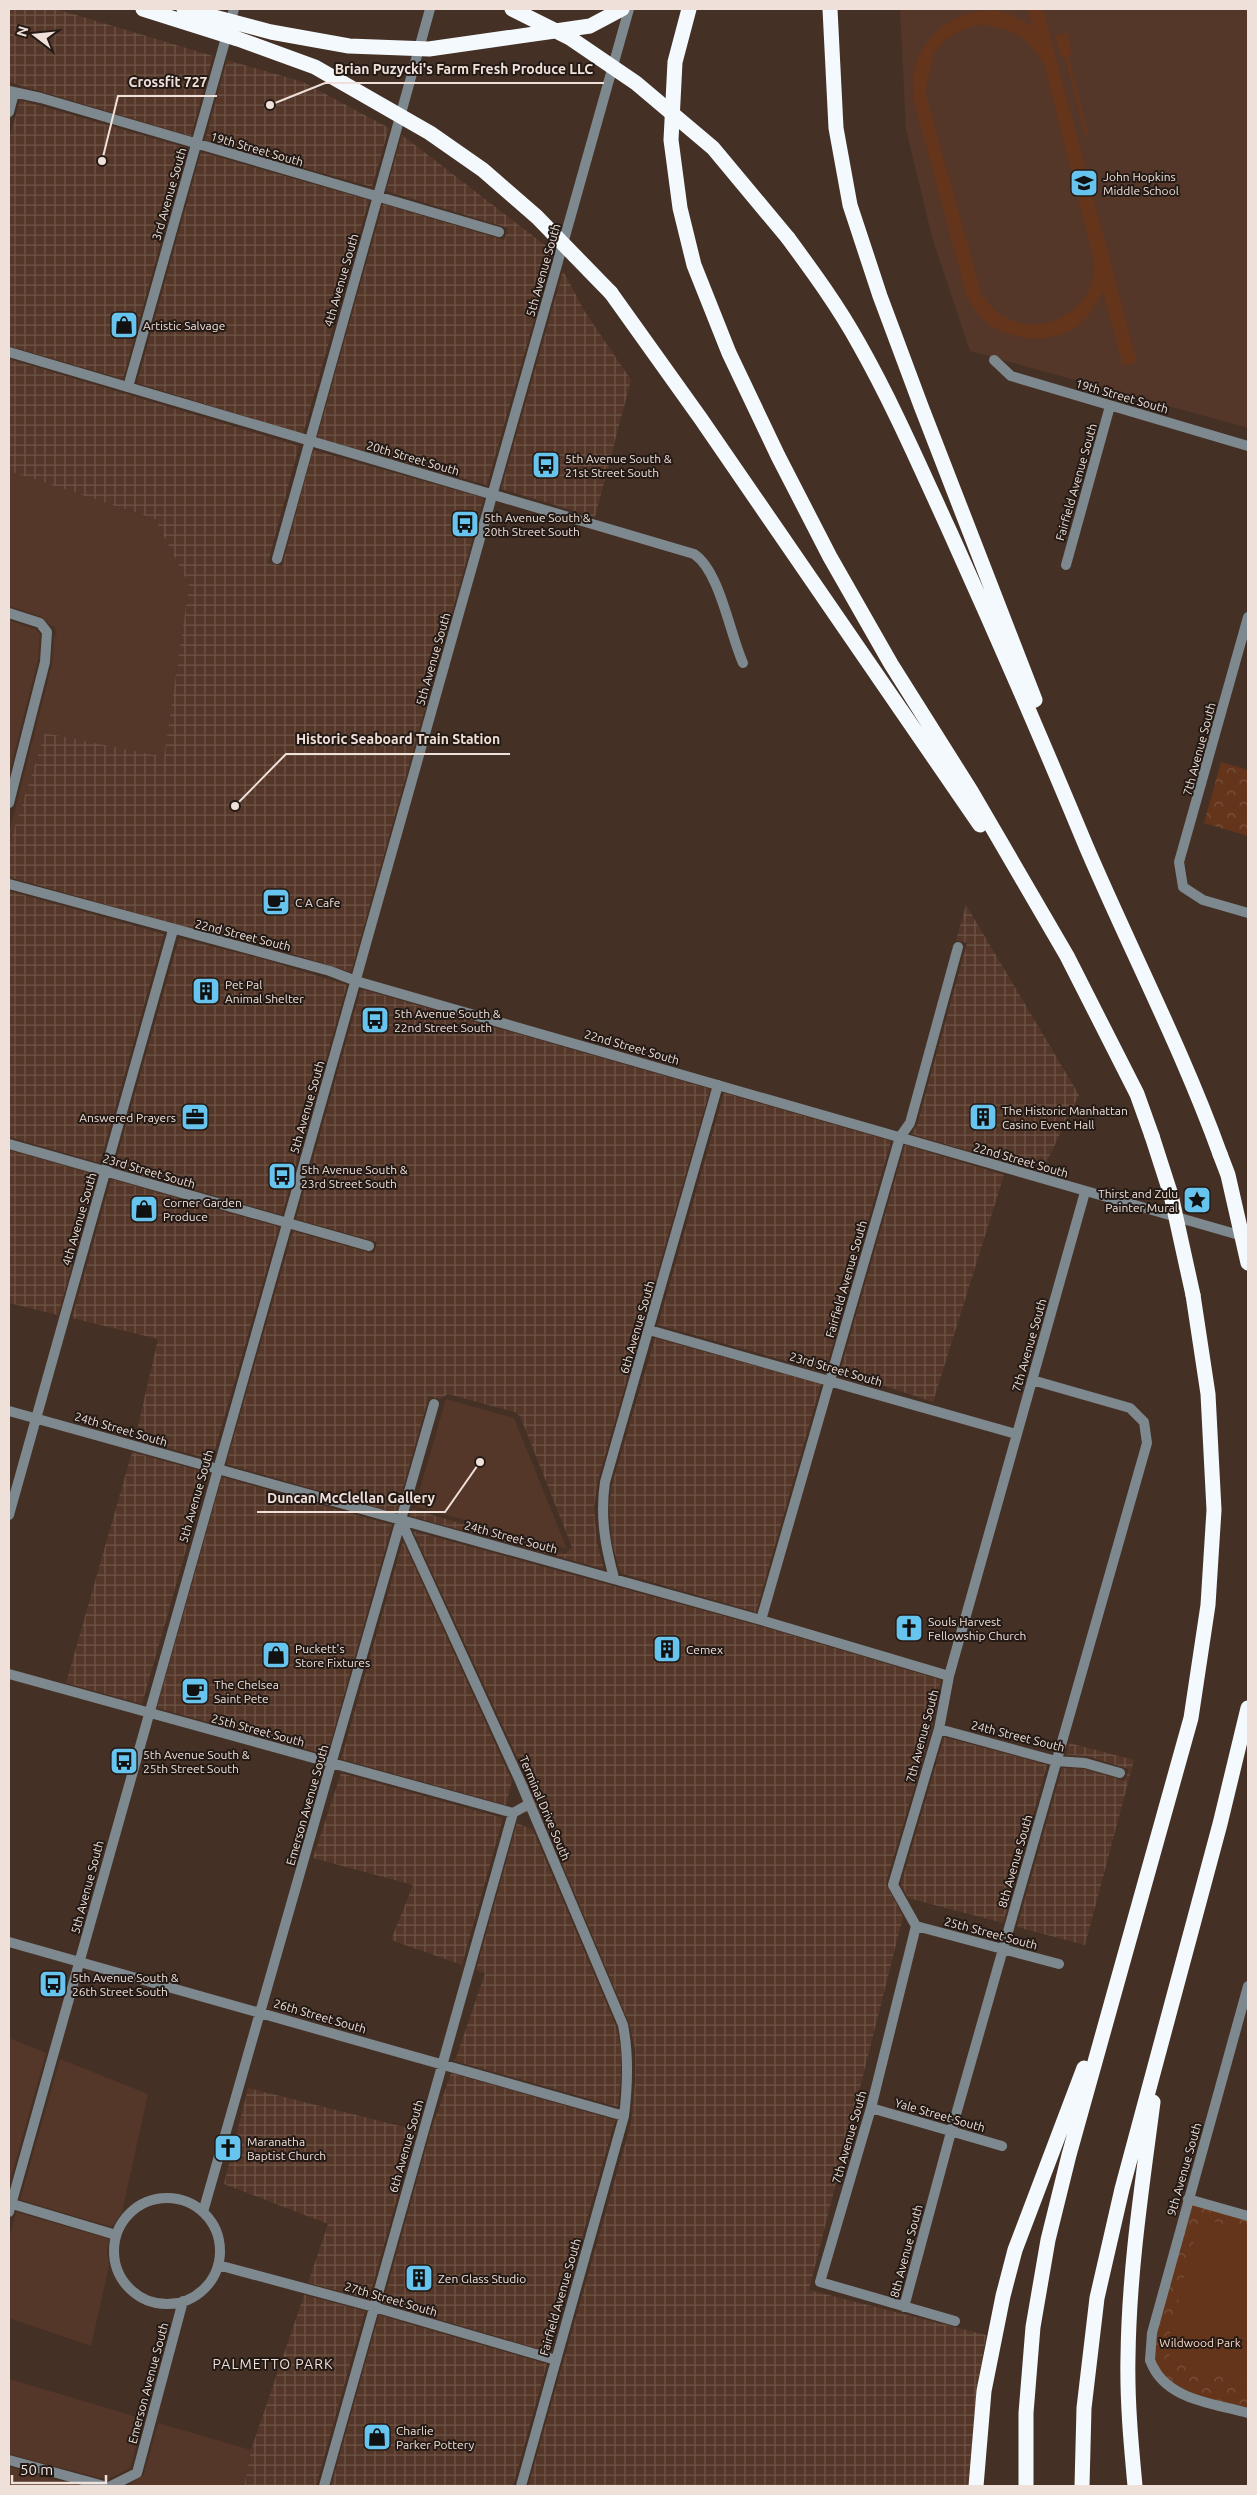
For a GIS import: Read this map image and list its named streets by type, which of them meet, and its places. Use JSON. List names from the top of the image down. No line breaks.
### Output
{"streets":{"street":["19th Street South","3rd Avenue South","5th Avenue South","4th Avenue South","20th Street South","Fairfield Avenue South","7th Avenue South","22nd Street South","23rd Street South","6th Avenue South","24th Street South","25th Street South","Emerson Avenue South","Terminal Drive South","8th Avenue South","26th Street South","Yale Street South","9th Avenue South","27th Street South"]},"crossings":[["19th Street South","3rd Avenue South"],["19th Street South","4th Avenue South"],["19th Street South","Fairfield Avenue South"],["3rd Avenue South","20th Street South"],["5th Avenue South","20th Street South"],["5th Avenue South","22nd Street South"],["5th Avenue South","23rd Street South"],["5th Avenue South","24th Street South"],["5th Avenue South","25th Street South"],["5th Avenue South","26th Street South"],["4th Avenue South","20th Street South"],["4th Avenue South","22nd Street South"],["4th Avenue South","23rd Street South"],["4th Avenue South","24th Street South"],["Fairfield Avenue South","22nd Street South"],["Fairfield Avenue South","23rd Street South"],["Fairfield Avenue South","24th Street South"],["Fairfield Avenue South","Terminal Drive South"],["Fairfield Avenue South","26th Street South"],["Fairfield Avenue South","27th Street South"],["7th Avenue South","22nd Street South"],["7th Avenue South","23rd Street South"],["7th Avenue South","24th Street South"],["7th Avenue South","25th Street South"],["7th Avenue South","8th Avenue South"],["7th Avenue South","Yale Street South"],["22nd Street South","6th Avenue South"],["23rd Street South","6th Avenue South"],["6th Avenue South","24th Street South"],["6th Avenue South","25th Street South"],["6th Avenue South","26th Street South"],["6th Avenue South","27th Street South"],["24th Street South","Emerson Avenue South"],["24th Street South","Terminal Drive South"],["24th Street South","8th Avenue South"],["25th Street South","Emerson Avenue South"],["25th Street South","8th Avenue South"],["Emerson Avenue South","Terminal Drive South"],["Emerson Avenue South","26th Street South"],["Emerson Avenue South","27th Street South"],["Terminal Drive South","26th Street South"],["8th Avenue South","Yale Street South"]],"districts":["PALMETTO PARK"],"parks":["Wildwood Park"],"places":{"other":["Brian Puzycki's Farm Fresh Produce LLC","Crossfit 727","Historic Seaboard Train Station","Duncan McClellan Gallery"],"school or university":["John Hopkins Middle School"],"shop":["Artistic Salvage","Corner Garden Produce","Puckett's Store Fixtures","Charlie Parker Pottery"],"bus stop":["5th Avenue South & 21st Street South","5th Avenue South & 20th Street South","5th Avenue South & 22nd Street South","5th Avenue South & 23rd Street South","5th Avenue South & 25th Street South","5th Avenue South & 26th Street South"],"cafe":["C A Cafe","The Chelsea Saint Pete"],"building":["Pet Pal Animal Shelter","The Historic Manhattan Casino Event Hall","Cemex","Zen Glass Studio"],"office":["Answered Prayers"],"place":["Thirst and Zulu Painter Mural"],"church":["Souls Harvest Fellowship Church","Maranatha Baptist Church"]},"scale_bar":"50 m","north":"left"}
